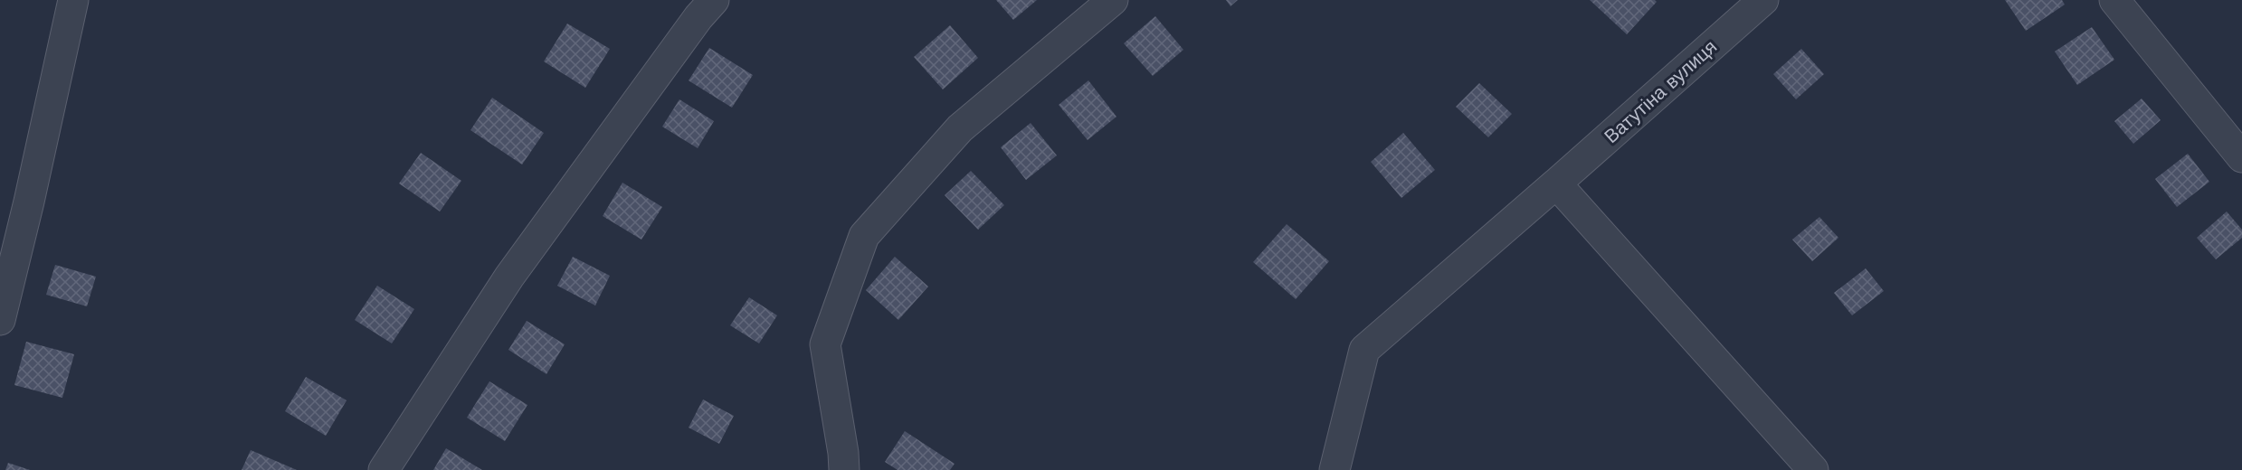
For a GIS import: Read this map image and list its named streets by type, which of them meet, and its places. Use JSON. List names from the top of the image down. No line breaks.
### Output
{"streets":{"street":["Ватутіна вулиця"]}}
